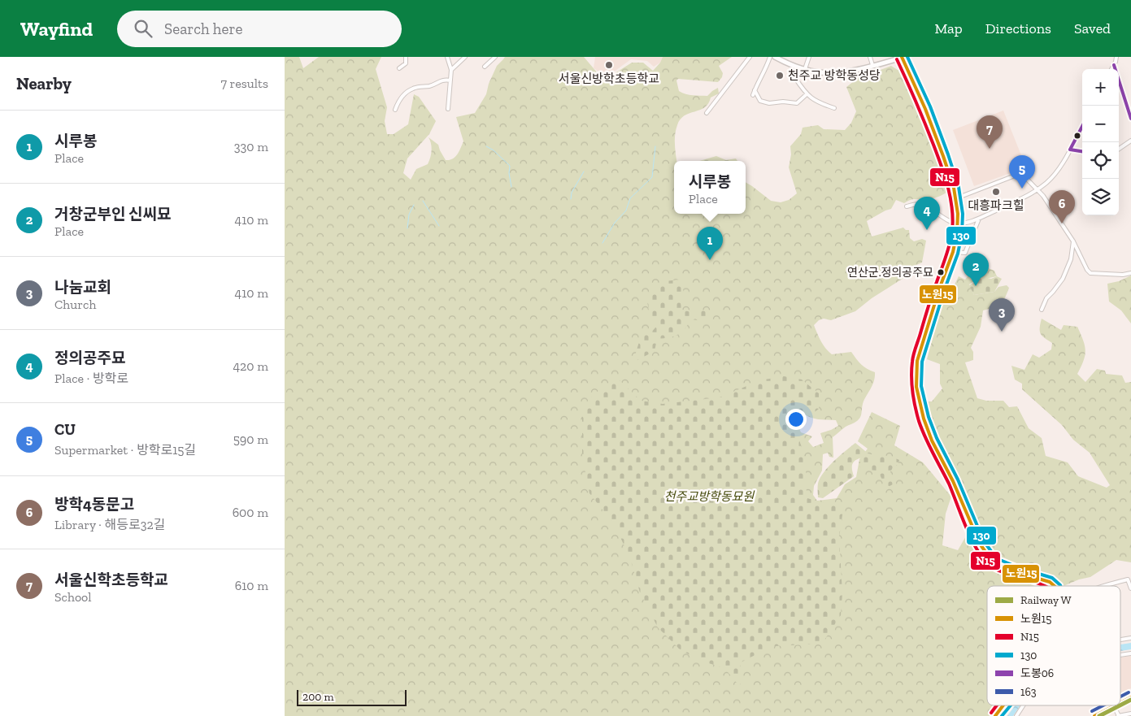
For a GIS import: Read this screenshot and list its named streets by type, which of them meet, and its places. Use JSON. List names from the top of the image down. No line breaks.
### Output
{"parks":["천주교방학동묘원"],"places":["서울신방학초등학교","천주교 방학동성당","대흥파크힐","연산군.정의공주묘"],"lines":["transit line 노원15","transit line 130","transit line N15","transit line 도봉06","transit line 163","rail line W"],"legend":["Railway W","노원15","N15","130","도봉06","163"],"scale_bar":"200 m","page":{"header":"Wayfind","search":"Search here","nav":["Map","Directions","Saved"],"heading":["Nearby","7 results"],"map_buttons":["+","−"],"list":[{"mark":"1","name":"시루봉","note":"Place","value":"330 m"},{"mark":"2","name":"거창군부인 신씨묘","note":"Place","value":"410 m"},{"mark":"3","name":"나눔교회","note":"Church","value":"410 m"},{"mark":"4","name":"정의공주묘","note":"Place · 방학로","value":"420 m"},{"mark":"5","name":"CU","note":"Supermarket · 방학로15길","value":"590 m"},{"mark":"6","name":"방학4동문고","note":"Library · 해등로32길","value":"600 m"},{"mark":"7","name":"서울신학초등학교","note":"School","value":"610 m"}],"pins":["7","5","6","4","1","2","3"],"popup":["시루봉","Place"],"scale":"200 m"}}
